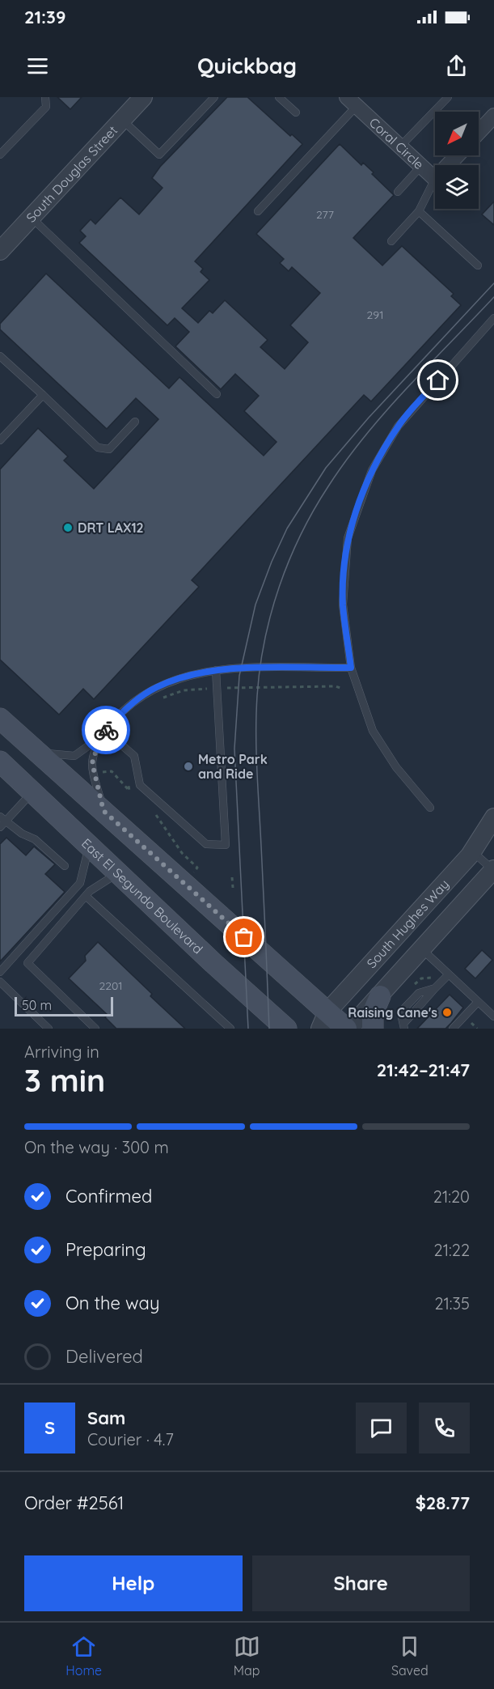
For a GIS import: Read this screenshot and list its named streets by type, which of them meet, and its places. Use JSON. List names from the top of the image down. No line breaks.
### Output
{"streets":{"main road":["East El Segundo Boulevard"],"street":["Coral Circle","South Douglas Street","South Hughes Way"]},"places":["DRT LAX12","Metro Park and Ride","Raising Cane's"],"house_numbers":["277","291","2201"],"scale_bar":"50 m","north":"bottom left","page":{"status":"21:39","header":"Quickbag","scale":"50 m","heading":["3 min","Arriving in","21:42–21:47"],"panel":["Sam","Courier · 4.7","Order #2561","$28.77"],"bar":"On the way · 300 m","list":[["Confirmed","21:20"],["Preparing","21:22"],["On the way","21:35"],"Delivered"],"round":"S","buttons":["Help","Share"],"tabs":["Home","Map","Saved"]}}
